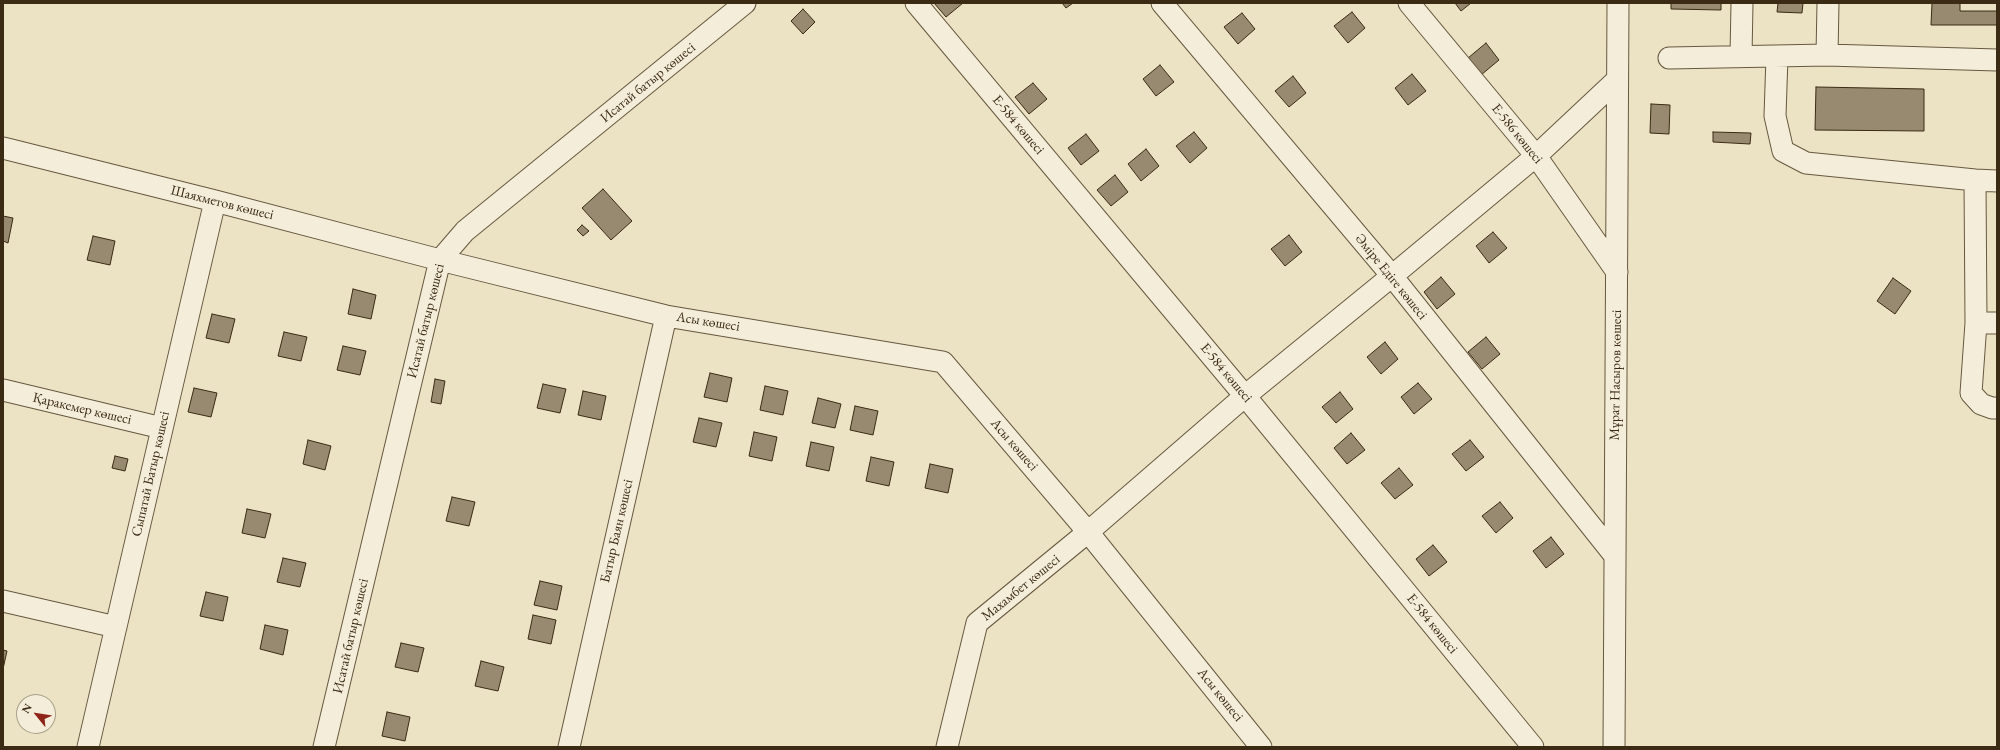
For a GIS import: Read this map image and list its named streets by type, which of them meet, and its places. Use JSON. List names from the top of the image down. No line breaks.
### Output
{"streets":{"street":["Исатай батыр көшесі","Е-584 көшесі","Е-586 көшесі","Шаяхметов көшесі","Әміре Едіге көшесі","Асы көшесі","Мұрат Насыров көшесі","Қаракемер көшесі","Сыпатай Батыр көшесі","Батыр Баян көшесі","Махамбет көшесі"]},"crossings":[["Исатай батыр көшесі","Шаяхметов көшесі"],["Е-584 көшесі","Махамбет көшесі"],["Е-586 көшесі","Мұрат Насыров көшесі"],["Е-586 көшесі","Махамбет көшесі"],["Шаяхметов көшесі","Асы көшесі"],["Шаяхметов көшесі","Сыпатай Батыр көшесі"],["Шаяхметов көшесі","Батыр Баян көшесі"],["Әміре Едіге көшесі","Мұрат Насыров көшесі"],["Әміре Едіге көшесі","Махамбет көшесі"],["Асы көшесі","Батыр Баян көшесі"],["Асы көшесі","Махамбет көшесі"],["Мұрат Насыров көшесі","Махамбет көшесі"],["Қаракемер көшесі","Сыпатай Батыр көшесі"]],"north":"top left"}
